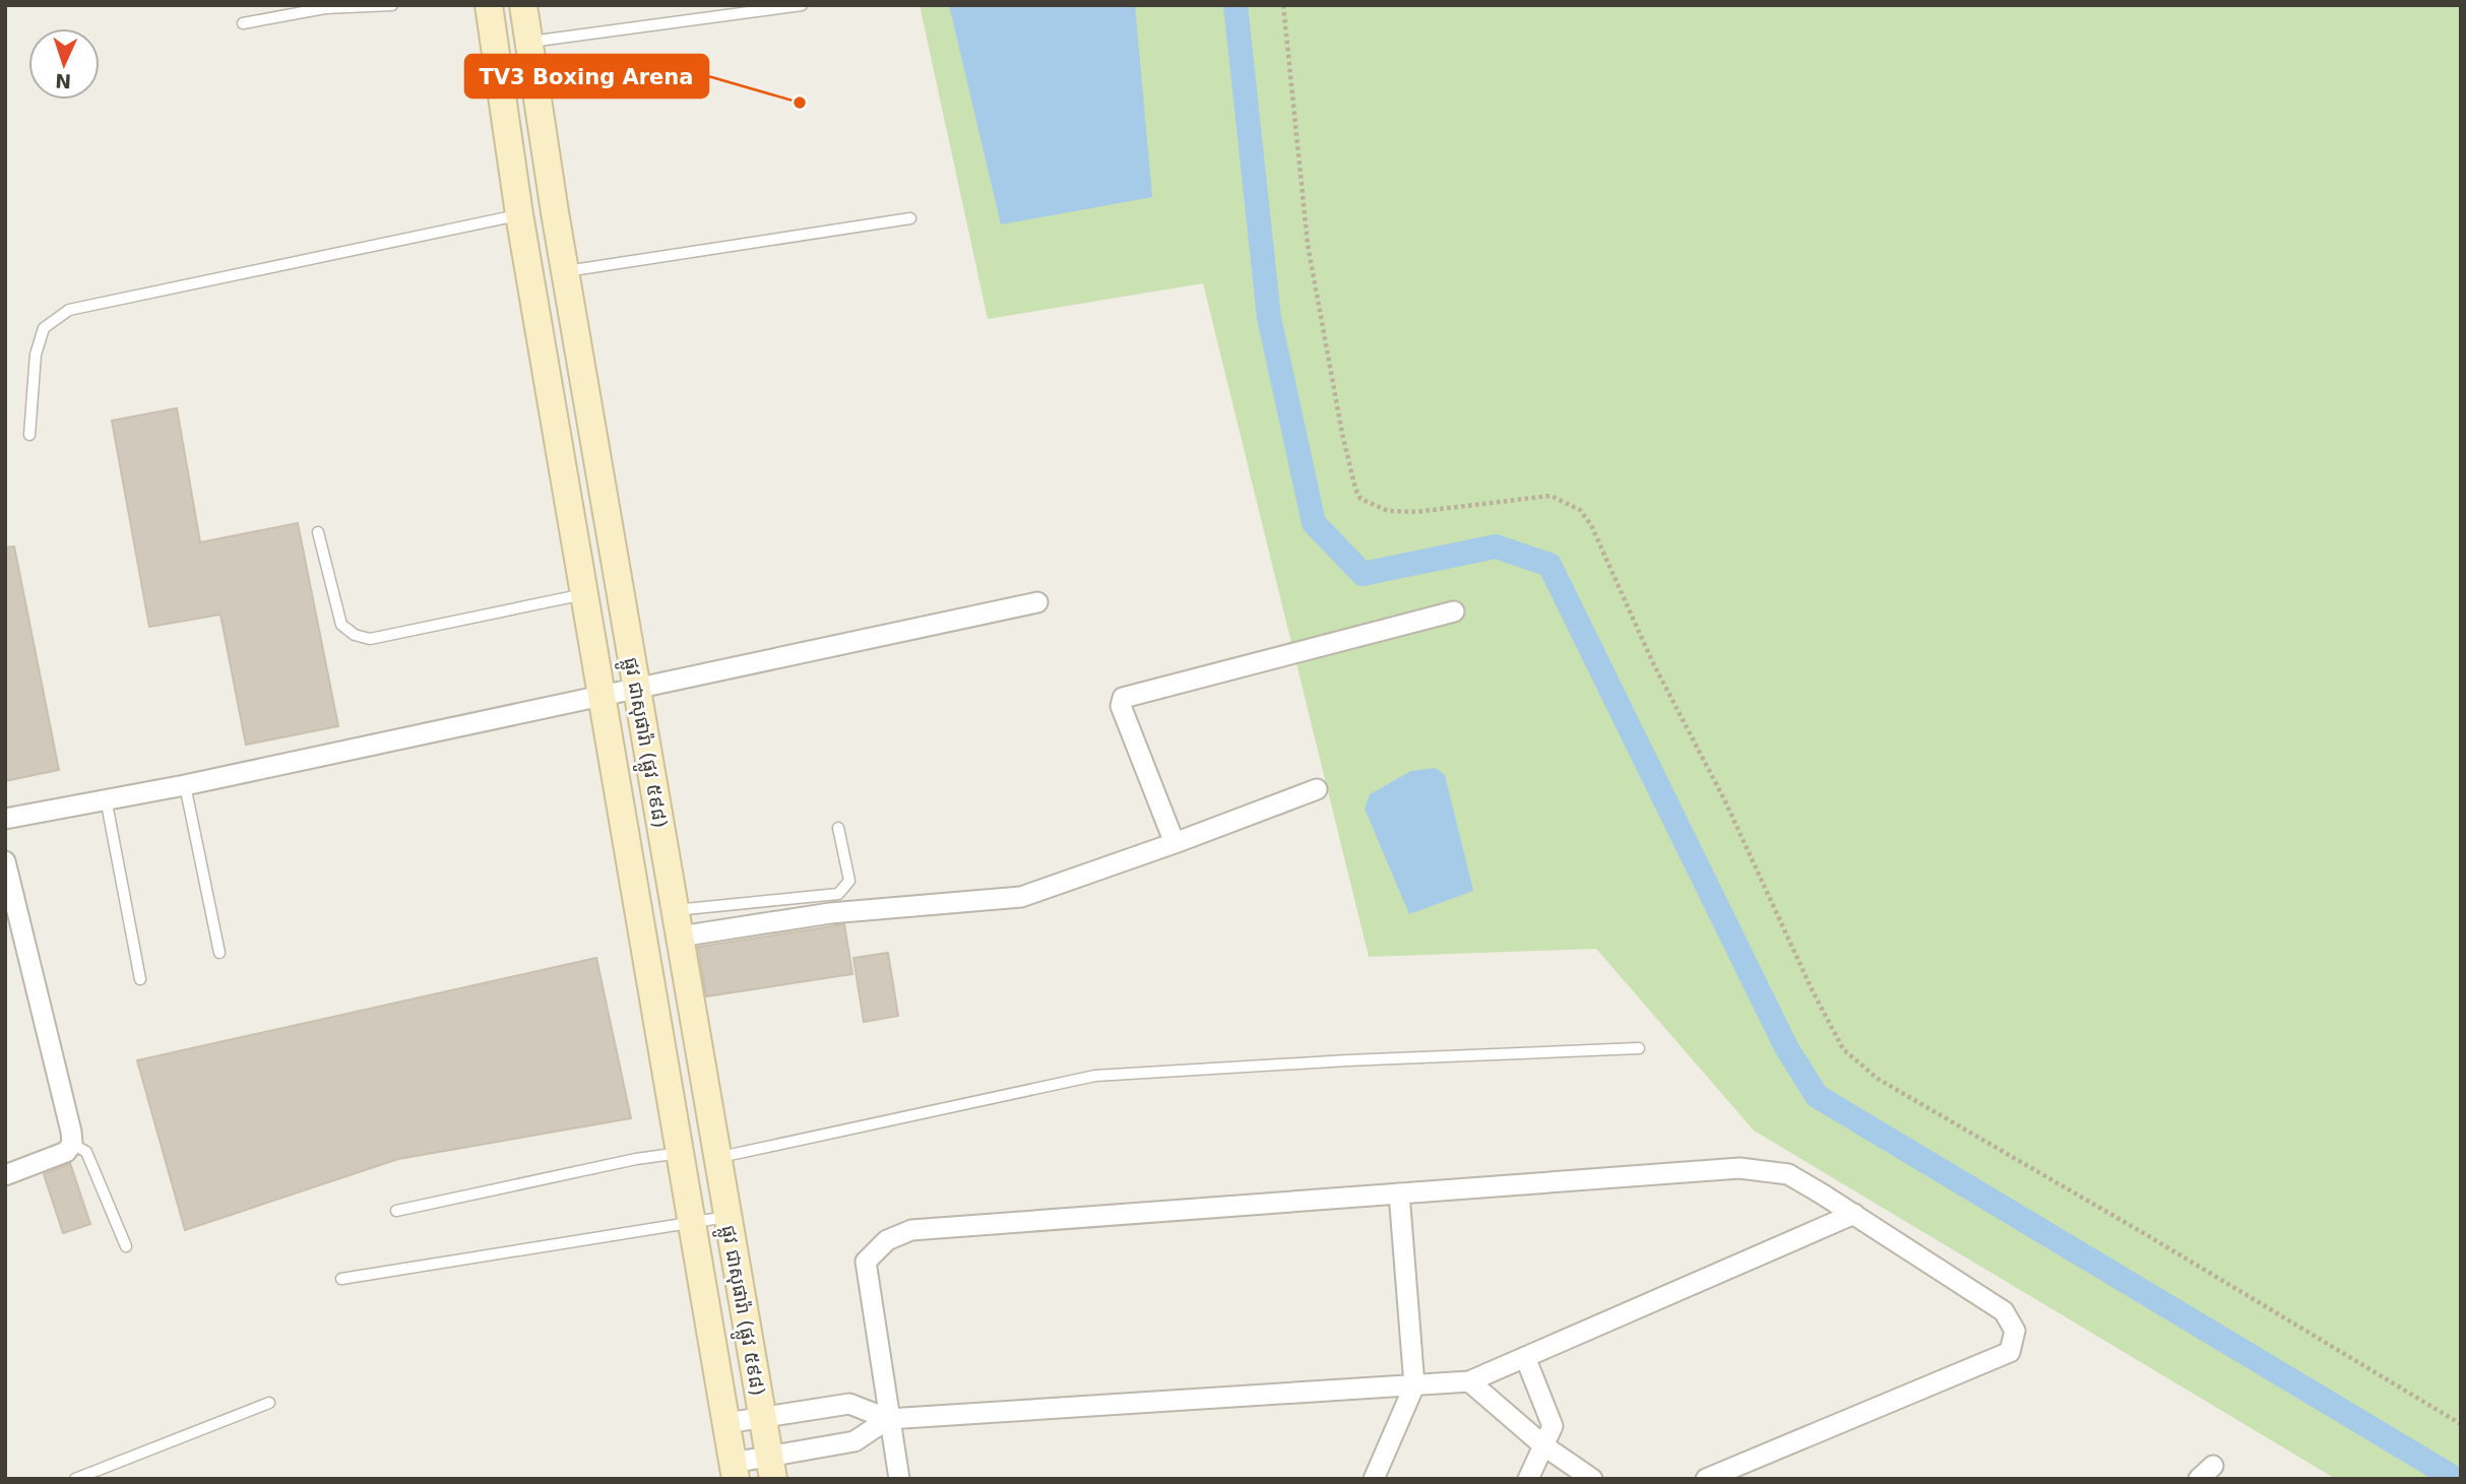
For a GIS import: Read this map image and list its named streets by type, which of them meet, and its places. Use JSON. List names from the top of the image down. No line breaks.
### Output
{"streets":{"main road":["ផ្លូវ ជាសុផារ៉ា (ផ្លូវ ៥៩៨)"]},"places":["TV3 Boxing Arena"],"north":"bottom"}
